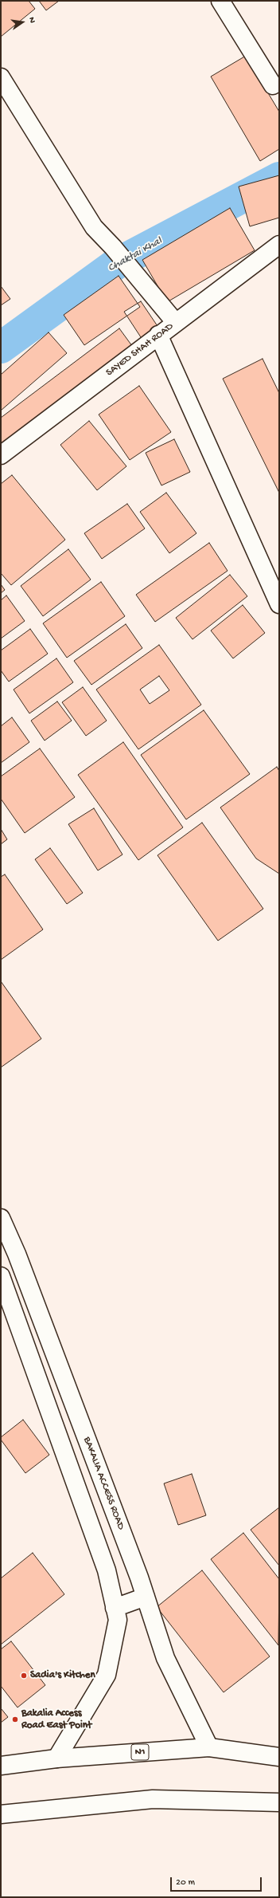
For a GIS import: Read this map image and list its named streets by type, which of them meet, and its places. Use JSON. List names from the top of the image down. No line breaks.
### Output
{"streets":{"main road":["SAYED SHAH ROAD","BAKALIA ACCESS ROAD","N1"]},"crossings":[["BAKALIA ACCESS ROAD","N1"]],"water":["Chaktai Khal"],"places":["Sadia's Kitchen","Bakalia Access Road East Point"],"scale_bar":"20 m","north":"right"}
